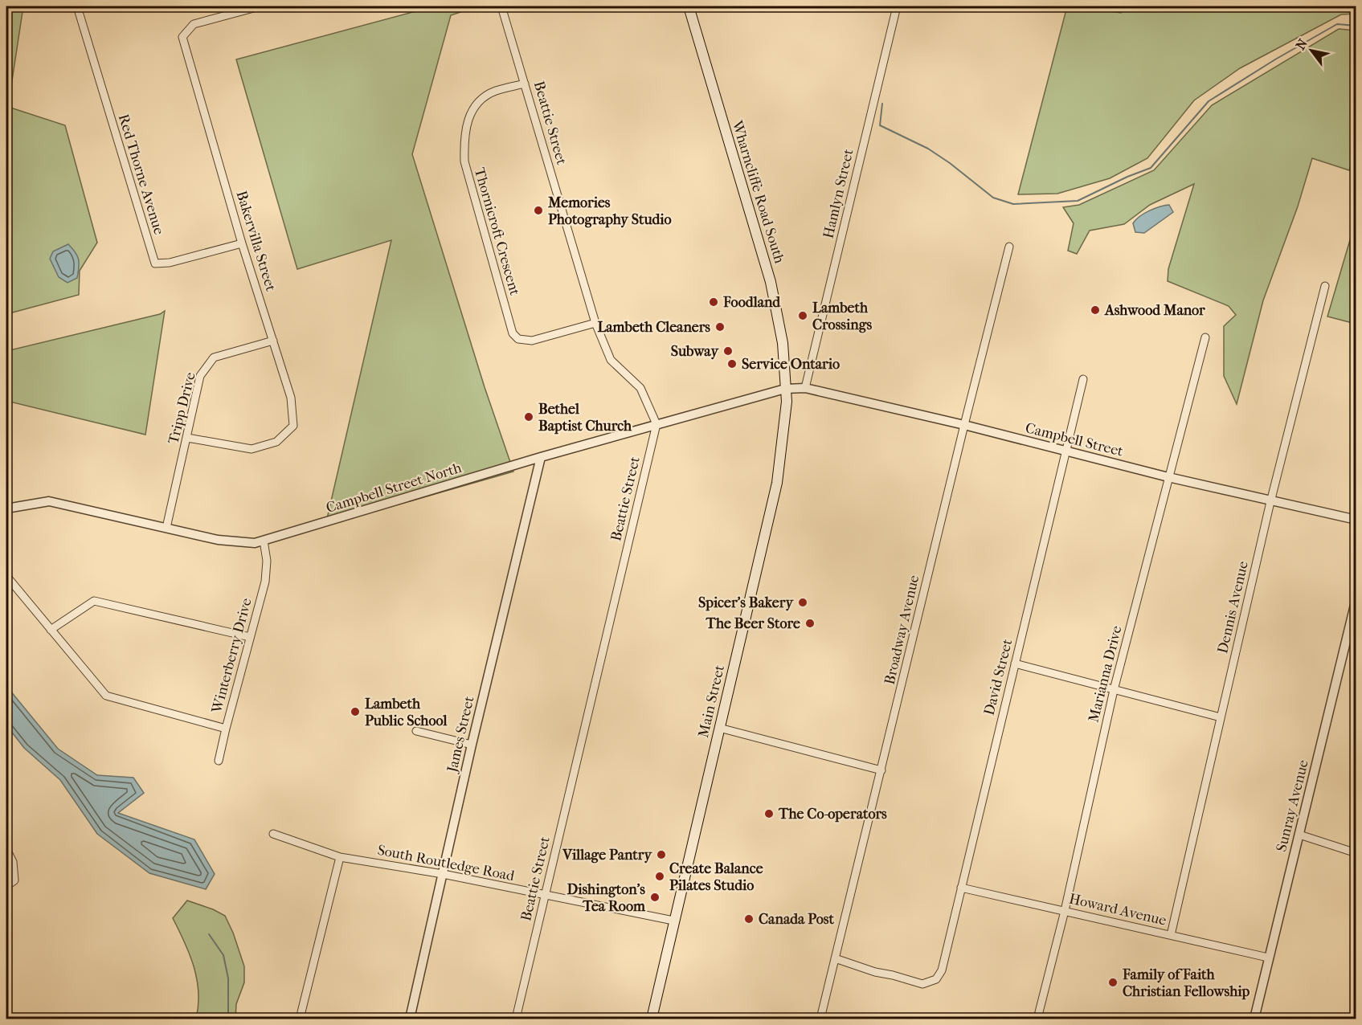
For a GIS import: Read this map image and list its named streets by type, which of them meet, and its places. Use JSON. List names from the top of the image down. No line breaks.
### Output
{"streets":{"main road":["Wharncliffe Road South","Main Street"],"street":["Beattie Street","Red Thorne Avenue","Hamlyn Street","Thornicroft Crescent","Bakervilla Street","Tripp Drive","Campbell Street","Campbell Street North","Dennis Avenue","Broadway Avenue","Winterberry Drive","Marianna Drive","David Street","James Street","Sunray Avenue","South Routledge Road","Howard Avenue"]},"crossings":[["Beattie Street","Thornicroft Crescent"],["Beattie Street","Campbell Street North"],["Beattie Street","South Routledge Road"],["Red Thorne Avenue","Bakervilla Street"],["Wharncliffe Road South","Campbell Street"],["Wharncliffe Road South","Campbell Street North"],["Wharncliffe Road South","Main Street"],["Hamlyn Street","Campbell Street"],["Bakervilla Street","Tripp Drive"],["Tripp Drive","Campbell Street North"],["Campbell Street","Campbell Street North"],["Campbell Street","Dennis Avenue"],["Campbell Street","Broadway Avenue"],["Campbell Street","Marianna Drive"],["Campbell Street","David Street"],["Campbell Street","Main Street"],["Campbell Street North","Winterberry Drive"],["Campbell Street North","Main Street"],["Campbell Street North","James Street"],["Dennis Avenue","Howard Avenue"],["Broadway Avenue","David Street"],["Marianna Drive","Howard Avenue"],["David Street","Howard Avenue"],["Main Street","South Routledge Road"],["James Street","South Routledge Road"],["Sunray Avenue","Howard Avenue"]],"places":["Memories Photography Studio","Foodland","Ashwood Manor","Lambeth Crossings","Lambeth Cleaners","Subway","Service Ontario","Bethel Baptist Church","Spicer's Bakery","The Beer Store","Lambeth Public School","The Co-operators","Village Pantry","Create Balance Pilates Studio","Dishington's Tea Room","Canada Post","Family of Faith Christian Fellowship"],"north":"top left"}
